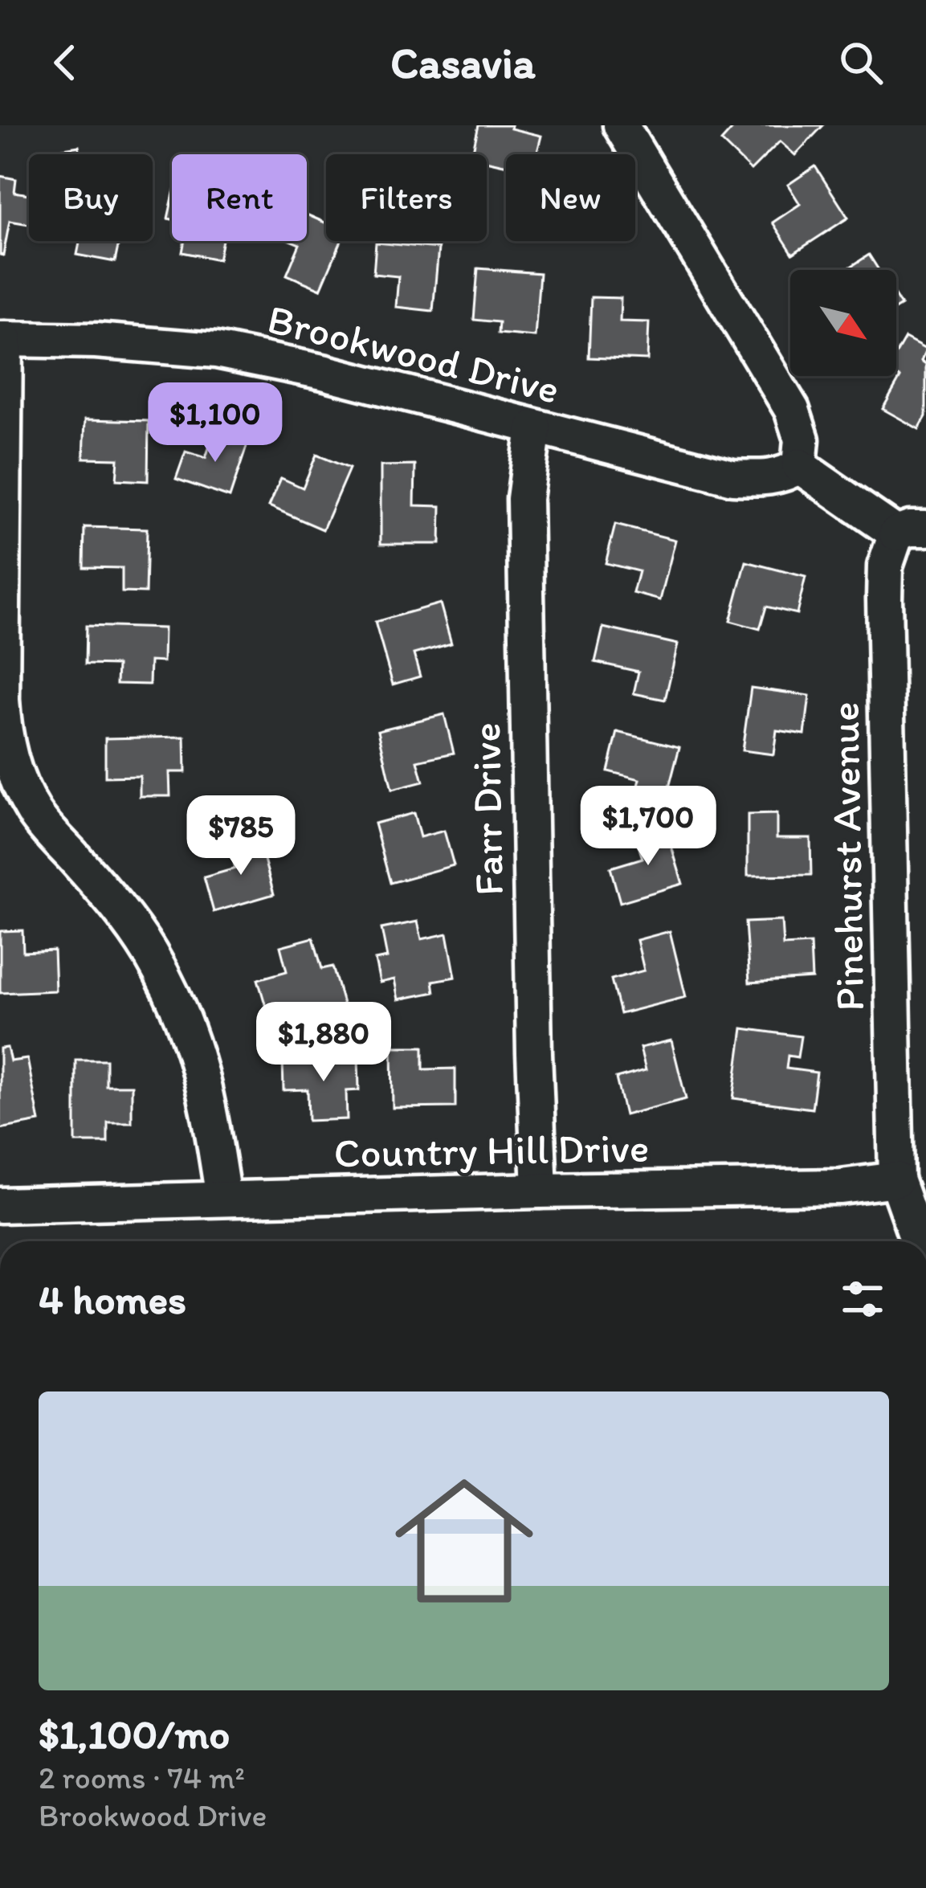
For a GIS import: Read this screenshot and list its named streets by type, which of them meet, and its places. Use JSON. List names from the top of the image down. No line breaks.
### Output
{"streets":{"street":["Brookwood Drive","Farr Drive","Pinehurst Avenue","Country Hill Drive"]},"crossings":[["Brookwood Drive","Farr Drive"],["Farr Drive","Country Hill Drive"],["Pinehurst Avenue","Country Hill Drive"]],"north":"bottom right","page":{"header":"Casavia","chip":["Buy","Rent","Filters","New"],"price":["$1,100","$1,700","$785","$1,880"],"heading":"4 homes","list":[{"name":"$1,100/mo","note":"2 rooms · 74 m² · Brookwood Drive"}]}}
